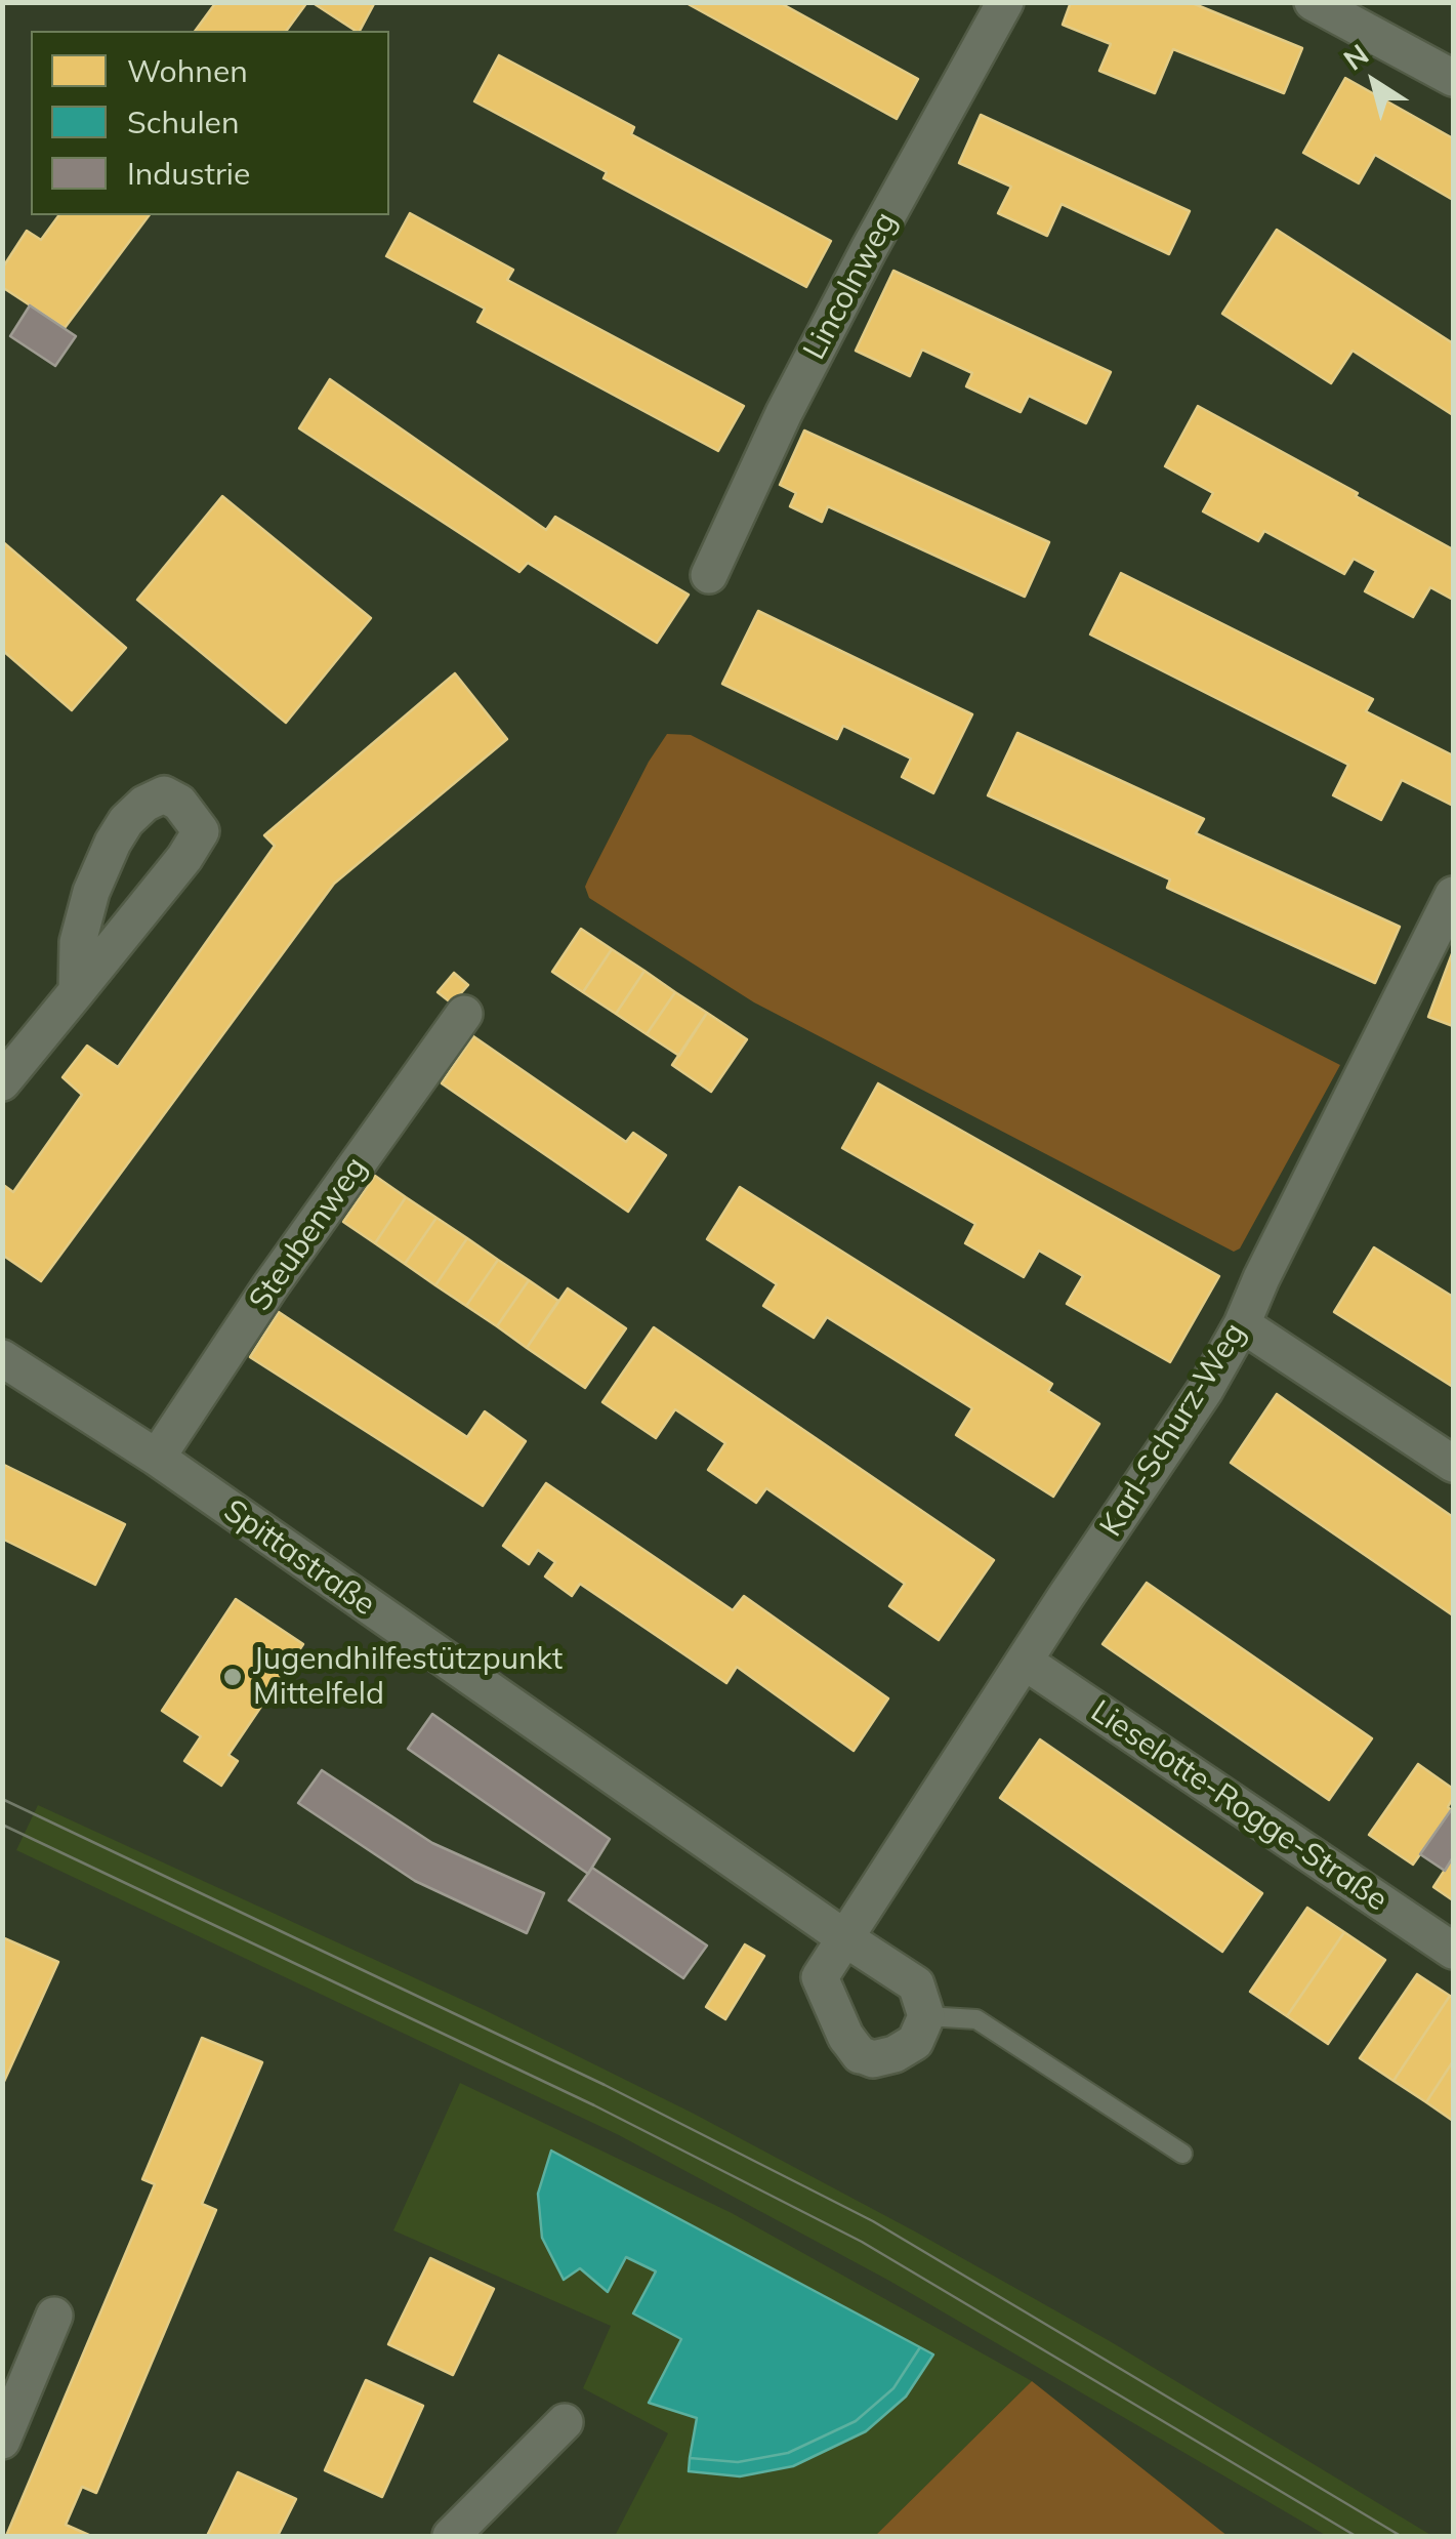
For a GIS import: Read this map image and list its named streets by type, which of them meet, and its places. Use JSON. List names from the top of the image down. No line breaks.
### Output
{"streets":{"street":["Lincolnweg","Steubenweg","Karl-Schurz-Weg","Spittastraße","Lieselotte-Rogge-Straße"]},"crossings":[["Steubenweg","Spittastraße"],["Karl-Schurz-Weg","Spittastraße"],["Karl-Schurz-Weg","Lieselotte-Rogge-Straße"]],"places":["Jugendhilfestützpunkt Mittelfeld"],"legend":["Wohnen","Schulen","Industrie"],"north":"top left"}
